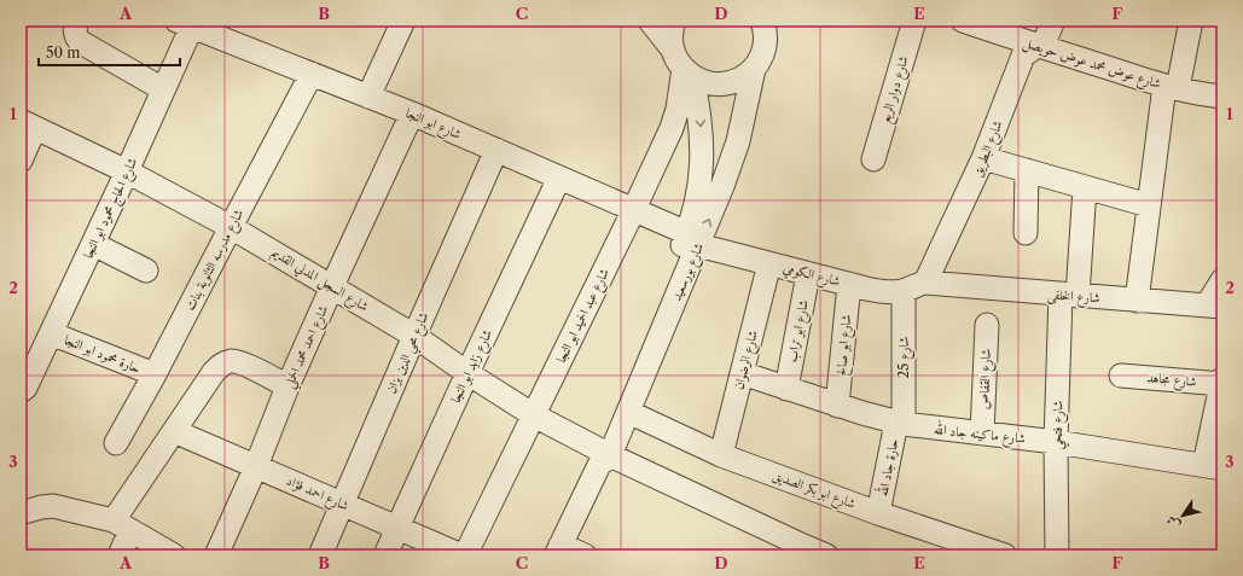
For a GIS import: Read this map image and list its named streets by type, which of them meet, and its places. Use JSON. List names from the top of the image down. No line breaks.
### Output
{"streets":{"street":["شارع عوض محمد عوض حويصل","شارع دوار الربع","شارع ابو النجا","شارع البطريق","شارع الحاج محمود ابو النجا","شارع مدرسه الثانوية بنات","شارع بورسعيد","شارع الكومي","شارع السجل المدني القديم","شارع الخلفى","شارع عبد الحميد ابو النجا","شارع ابو تراب","شارع ابو صالح","شارع احمد محمد الحملي","شارع محي الدين بزان","حارة محمود ابو النجا","شارع 25","شارع الرضوان","شارع زايد ابو النجا","شارع القفاص","شارع مجاهد","شارع فتحي","شارع ماكينه جاد الله","حارة جاد الله","شارع ابو بكر الصديق","شارع احمد فؤاد"]},"crossings":[["شارع عوض محمد عوض حويصل","شارع البطريق"],["شارع ابو النجا","شارع الحاج محمود ابو النجا"],["شارع ابو النجا","شارع مدرسه الثانوية بنات"],["شارع ابو النجا","شارع بورسعيد"],["شارع ابو النجا","شارع الكومي"],["شارع ابو النجا","شارع عبد الحميد ابو النجا"],["شارع ابو النجا","شارع احمد محمد الحملي"],["شارع ابو النجا","شارع محي الدين بزان"],["شارع ابو النجا","شارع زايد ابو النجا"],["شارع البطريق","شارع الكومي"],["شارع البطريق","شارع الخلفى"],["شارع الحاج محمود ابو النجا","شارع السجل المدني القديم"],["شارع الحاج محمود ابو النجا","حارة محمود ابو النجا"],["شارع مدرسه الثانوية بنات","شارع السجل المدني القديم"],["شارع مدرسه الثانوية بنات","حارة محمود ابو النجا"],["شارع بورسعيد","شارع الكومي"],["شارع بورسعيد","شارع السجل المدني القديم"],["شارع بورسعيد","شارع عبد الحميد ابو النجا"],["شارع بورسعيد","شارع ابو بكر الصديق"],["شارع الكومي","شارع الخلفى"],["شارع الكومي","شارع ابو تراب"],["شارع الكومي","شارع ابو صالح"],["شارع الكومي","شارع 25"],["شارع الكومي","شارع الرضوان"],["شارع السجل المدني القديم","شارع عبد الحميد ابو النجا"],["شارع السجل المدني القديم","شارع احمد محمد الحملي"],["شارع السجل المدني القديم","شارع محي الدين بزان"],["شارع السجل المدني القديم","شارع زايد ابو النجا"],["شارع الخلفى","شارع فتحي"],["شارع ابو تراب","شارع ماكينه جاد الله"],["شارع ابو صالح","شارع ماكينه جاد الله"],["شارع احمد محمد الحملي","شارع احمد فؤاد"],["شارع محي الدين بزان","شارع احمد فؤاد"],["شارع 25","شارع ماكينه جاد الله"],["شارع 25","حارة جاد الله"],["شارع الرضوان","شارع ماكينه جاد الله"],["شارع الرضوان","شارع ابو بكر الصديق"],["شارع زايد ابو النجا","شارع احمد فؤاد"],["شارع القفاص","شارع ماكينه جاد الله"],["شارع فتحي","شارع ماكينه جاد الله"],["شارع ماكينه جاد الله","حارة جاد الله"],["حارة جاد الله","شارع ابو بكر الصديق"]],"scale_bar":"50 m","north":"bottom left","grid":{"columns":["A","B","C","D","E","F"],"rows":["1","2","3"]}}
